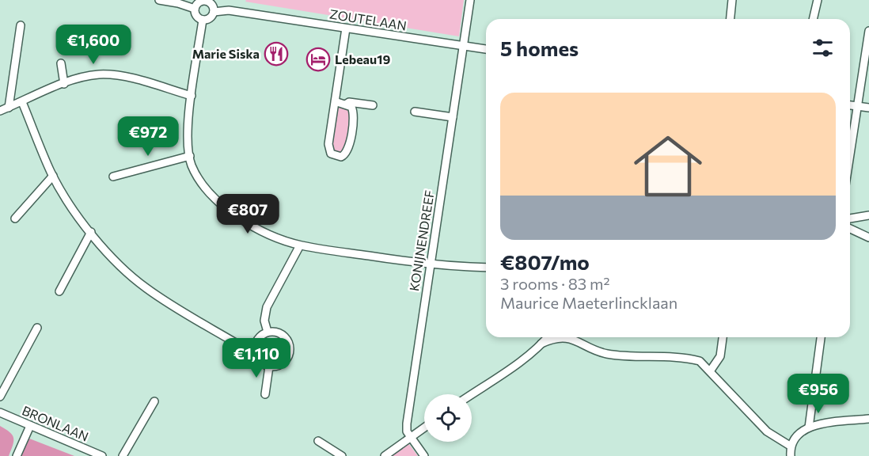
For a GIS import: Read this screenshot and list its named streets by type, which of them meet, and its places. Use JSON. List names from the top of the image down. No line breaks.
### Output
{"streets":{"street":["ZOUTELAAN","KONIJNENDREEF","BRONLAAN"]},"crossings":[["ZOUTELAAN","KONIJNENDREEF"]],"places":{"restaurant":["Marie Siska"],"hotel":["Lebeau19"]},"page":{"heading":"5 homes","price":["€1,600","€972","€807","€1,110","€956"],"list":[{"name":"€807/mo","note":"3 rooms · 83 m² · Maurice Maeterlincklaan"}]}}
